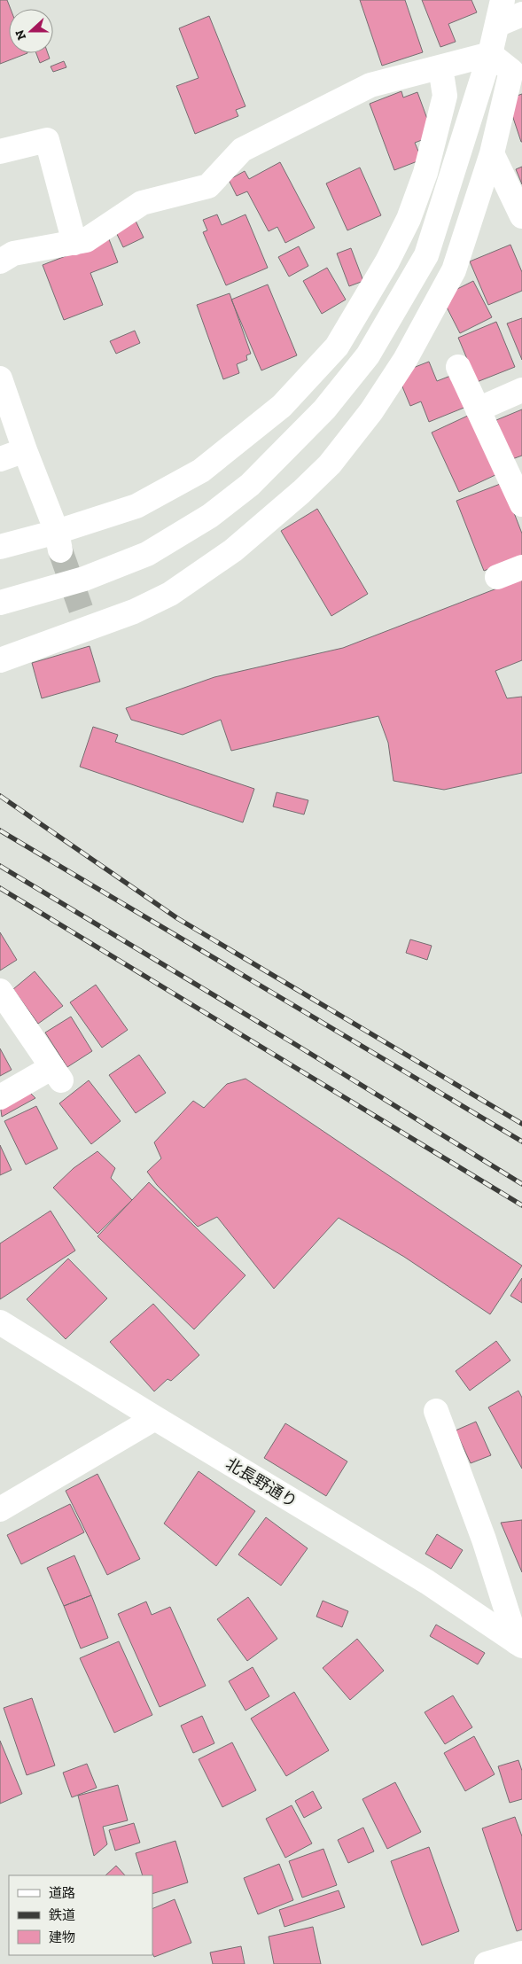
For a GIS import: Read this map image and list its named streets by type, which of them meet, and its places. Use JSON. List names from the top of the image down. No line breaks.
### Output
{"streets":{"street":["北長野通り"]},"legend":["道路","鉄道","建物"],"north":"left"}
